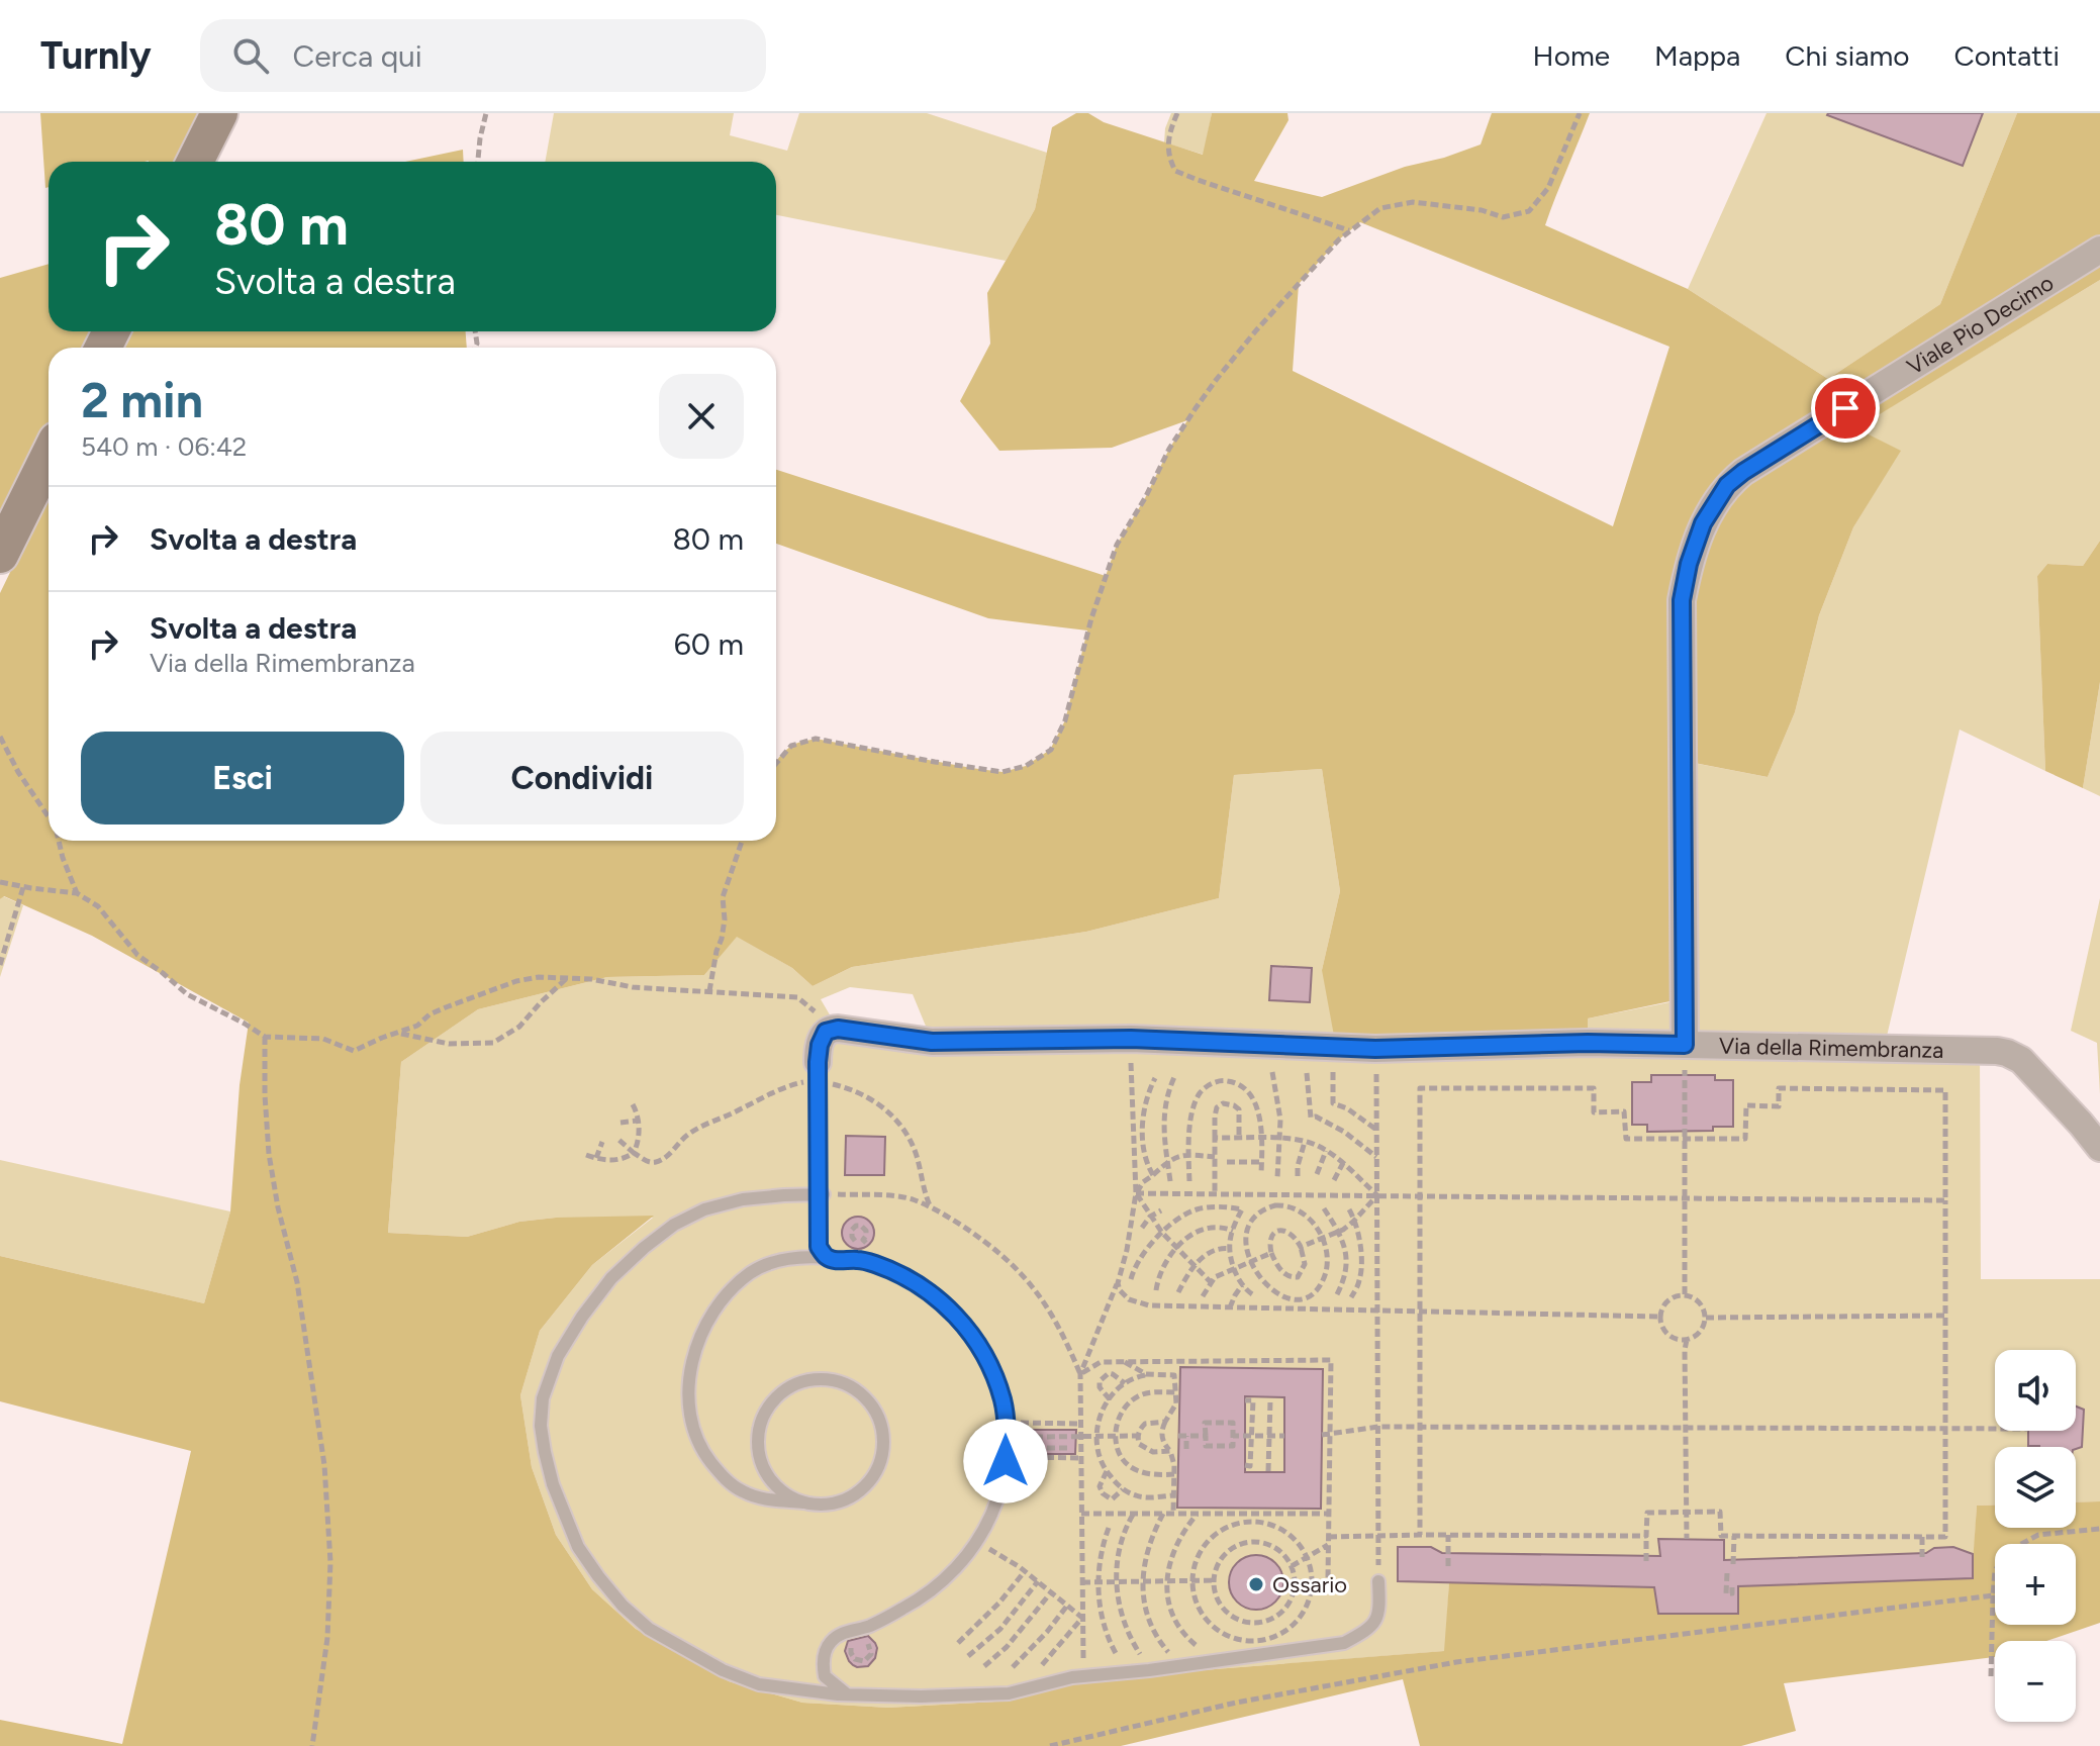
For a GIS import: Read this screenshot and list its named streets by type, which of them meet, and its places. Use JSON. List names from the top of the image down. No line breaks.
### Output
{"streets":{"street":["Viale Pio Decimo","Via della Rimembranza"]},"crossings":[["Viale Pio Decimo","Via della Rimembranza"]],"places":["Ossario"],"page":{"header":"Turnly","search":"Cerca qui","nav":["Home","Mappa","Chi siamo","Contatti"],"turn":["80 m","Svolta a destra"],"heading":["2 min","540 m · 06:42"],"list":[{"name":"Svolta a destra","value":"80 m"},{"name":"Svolta a destra","note":"Via della Rimembranza","value":"60 m"}],"buttons":["Esci","Condividi"],"map_buttons":["+","−"]}}
